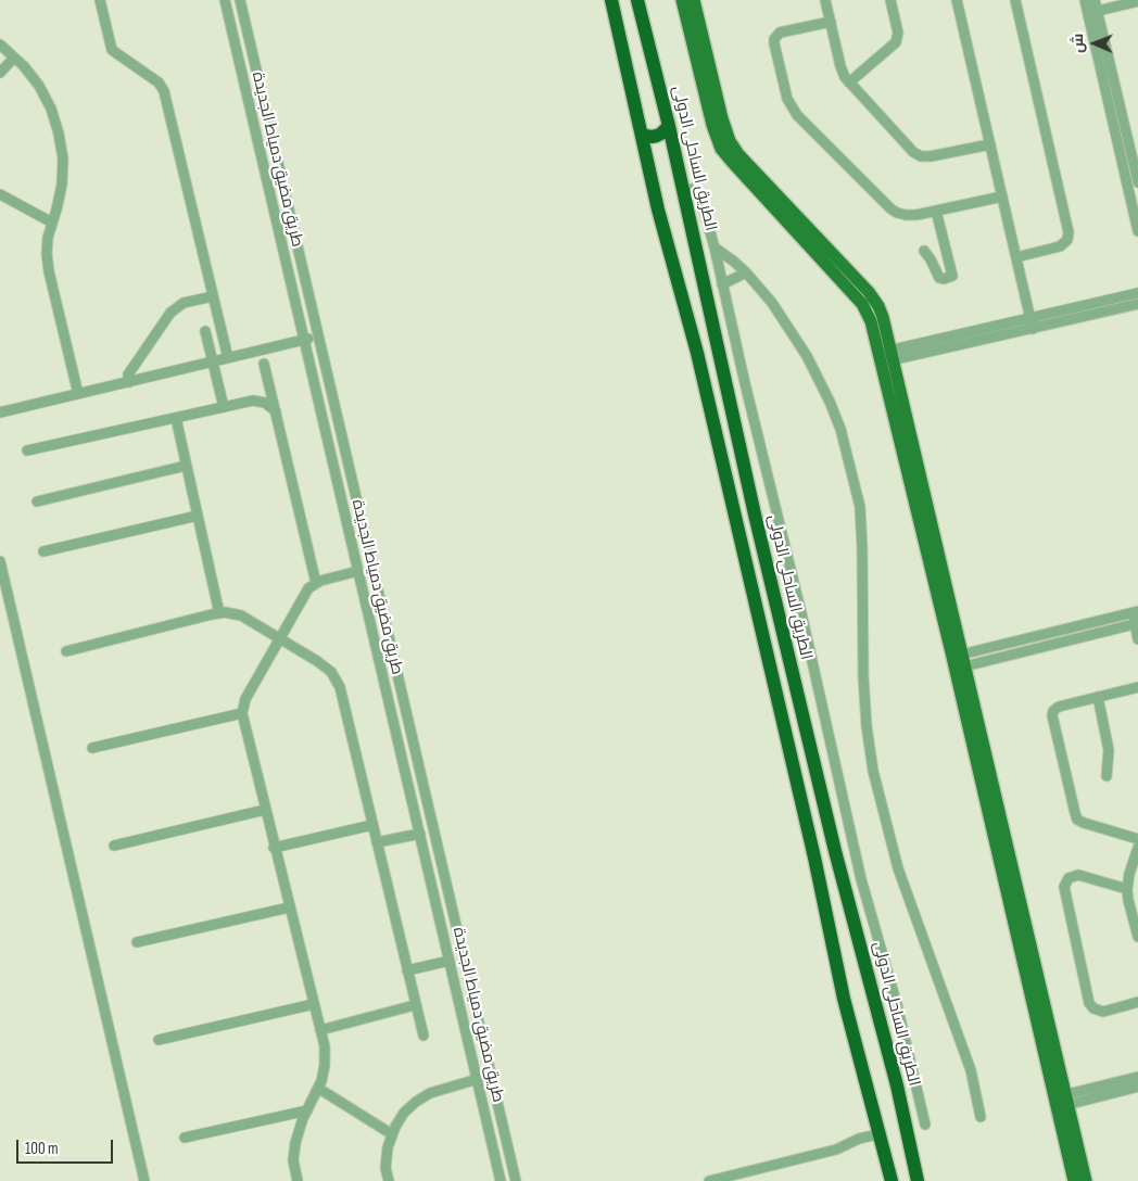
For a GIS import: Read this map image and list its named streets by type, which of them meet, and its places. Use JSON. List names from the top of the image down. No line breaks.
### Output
{"streets":{"highway":["الطريق الساحلى الدولى"],"street":["طريق مضيق دمياط الجديدة"]},"scale_bar":"100 m","north":"left"}
